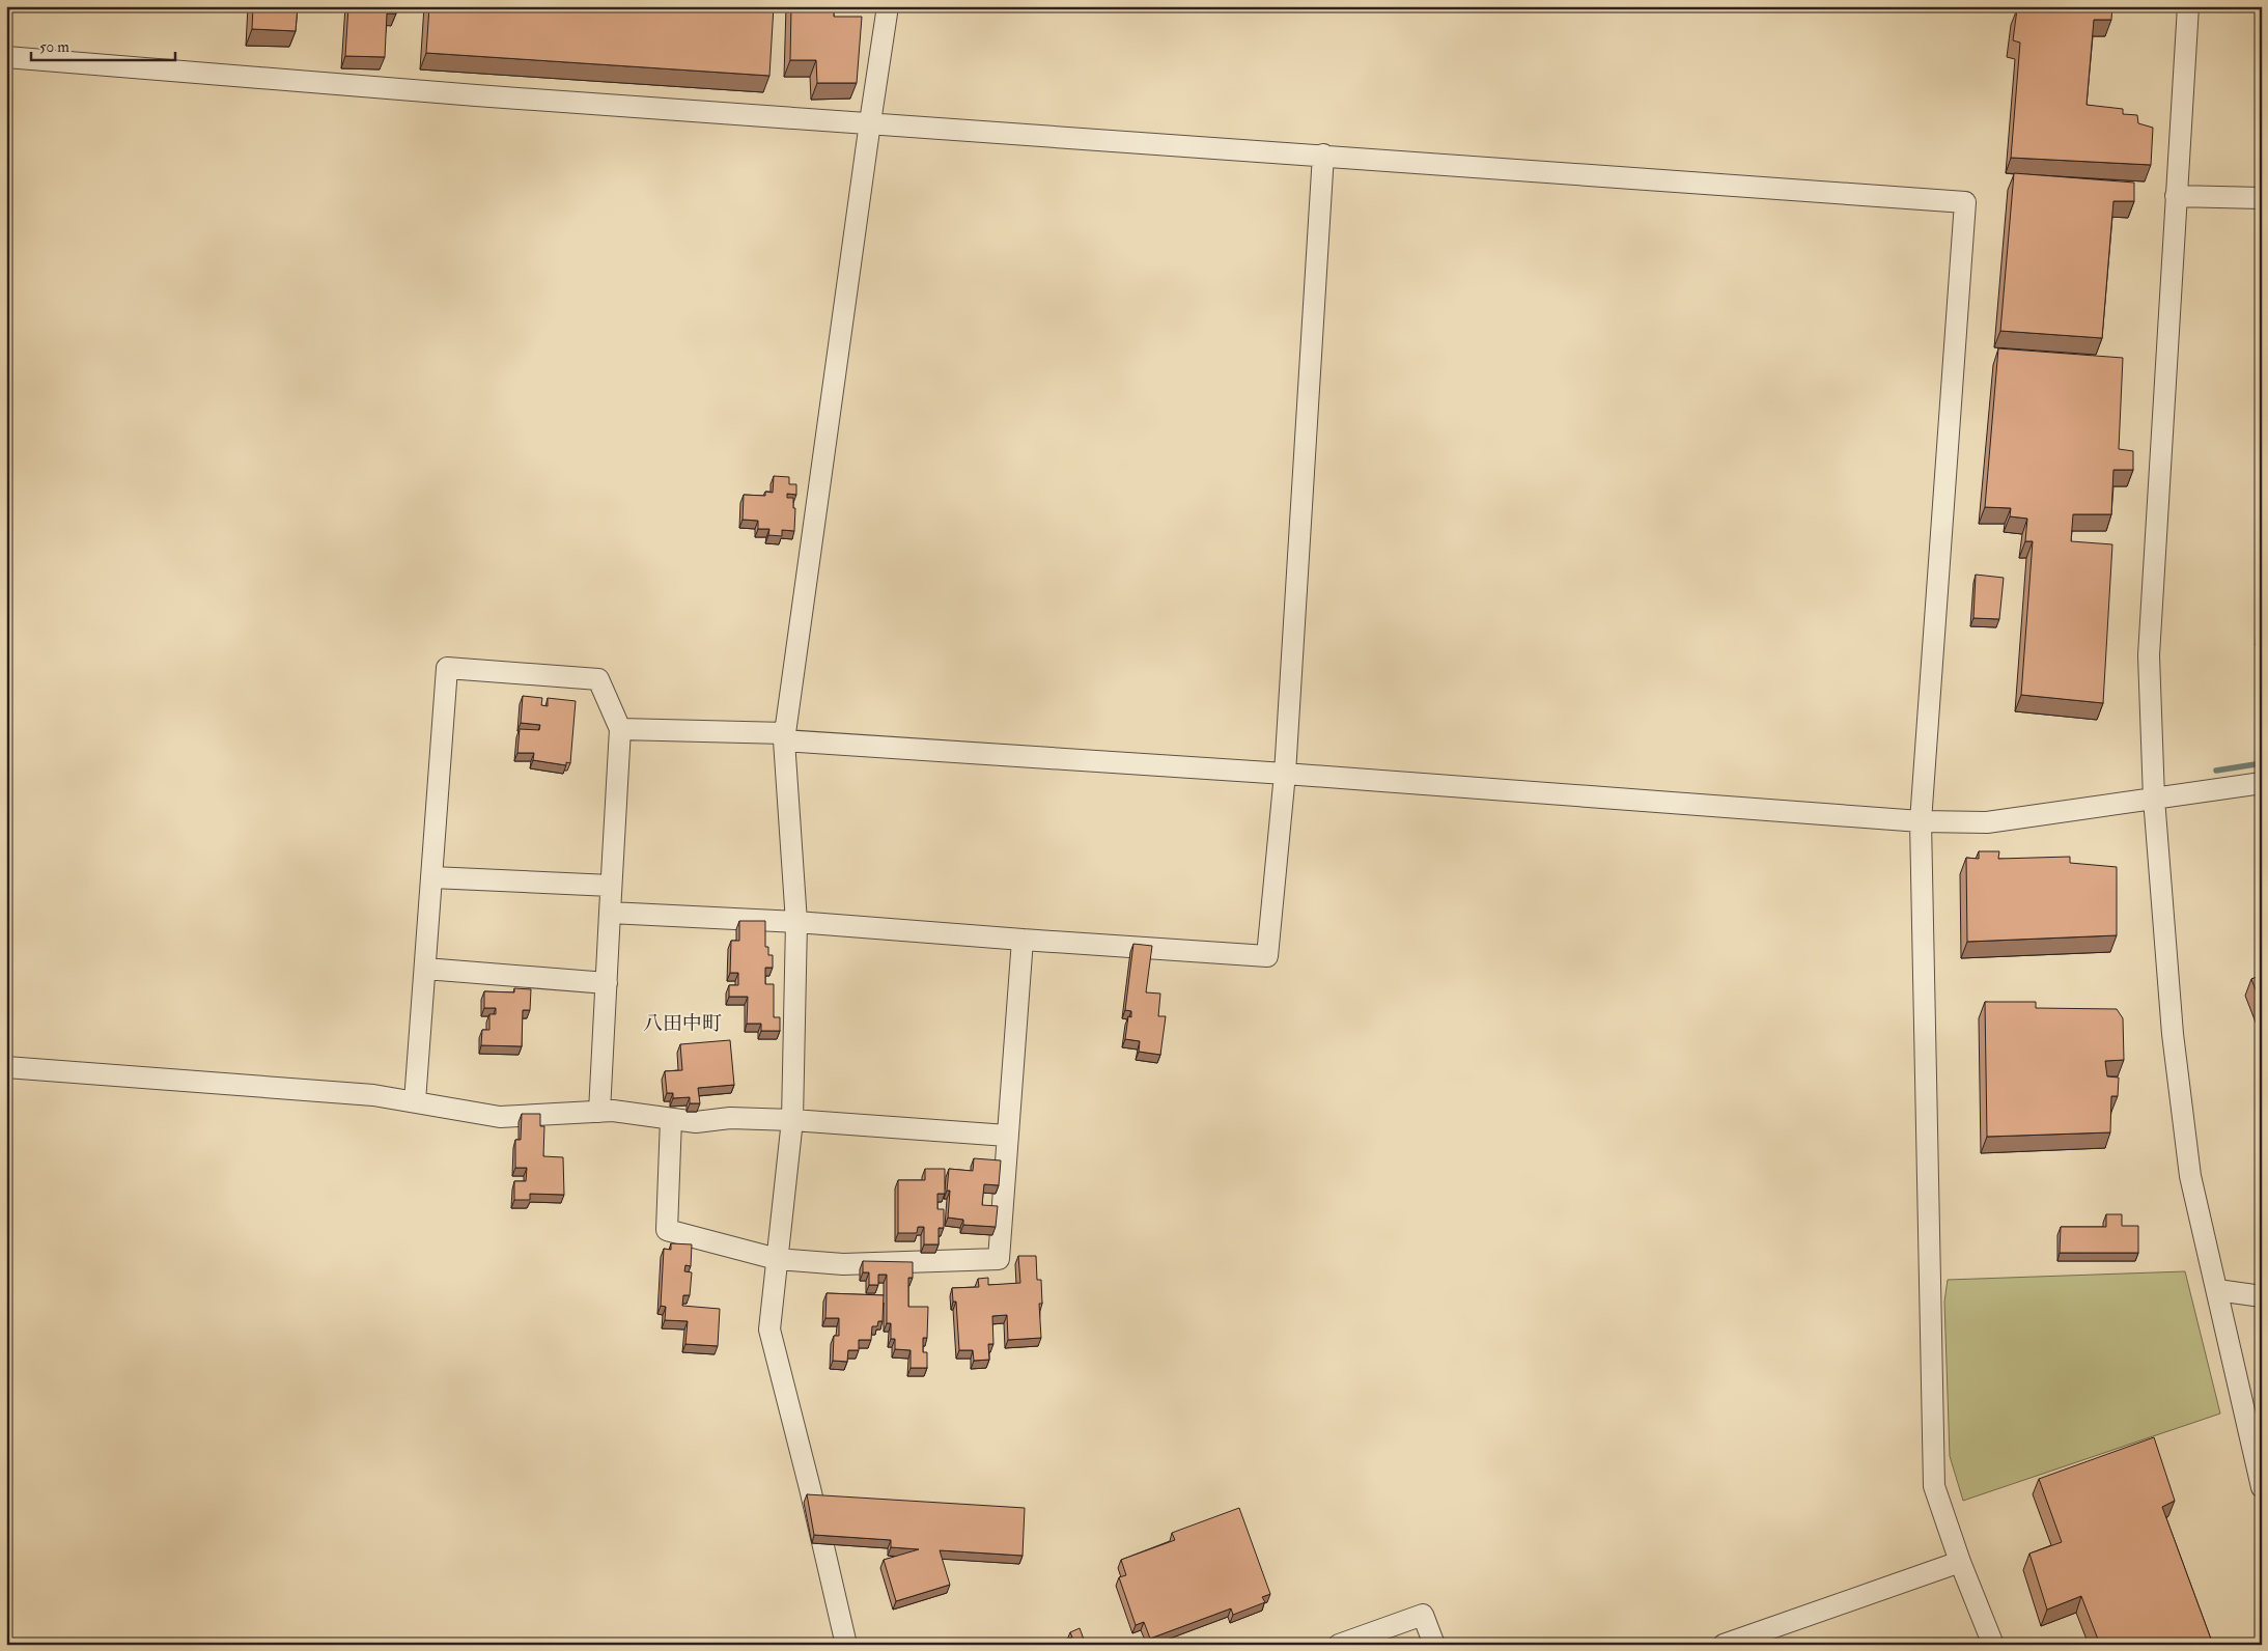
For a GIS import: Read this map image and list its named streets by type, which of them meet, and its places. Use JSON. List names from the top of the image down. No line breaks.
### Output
{"districts":["八田中町"],"scale_bar":"50 m"}
